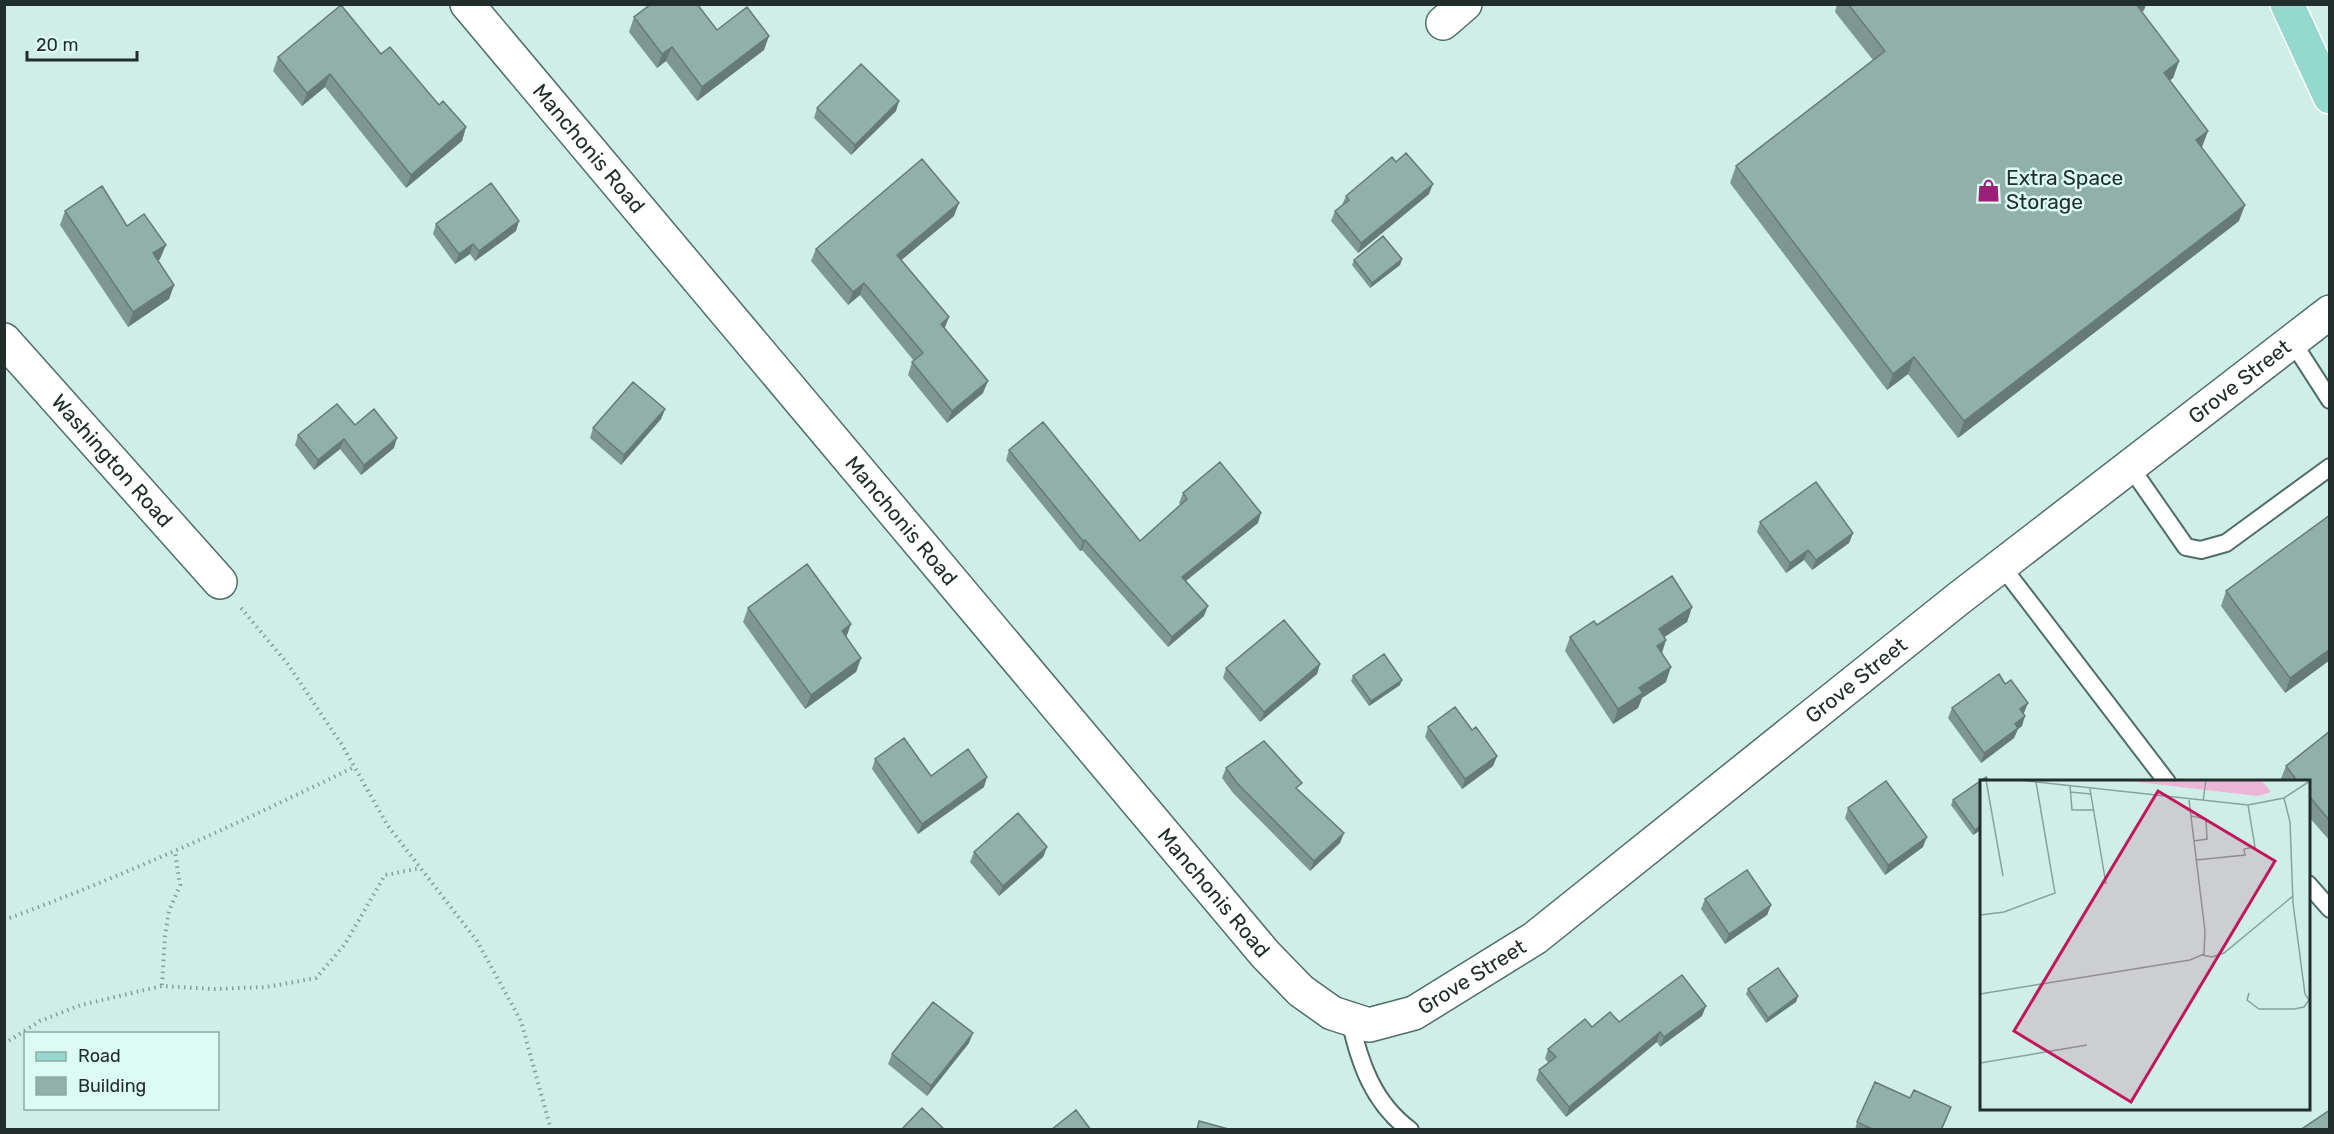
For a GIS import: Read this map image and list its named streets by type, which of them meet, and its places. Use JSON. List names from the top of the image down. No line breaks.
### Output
{"streets":{"street":["Manchonis Road","Grove Street","Washington Road"]},"crossings":[["Manchonis Road","Grove Street"]],"places":{"shop":["Extra Space Storage"]},"legend":["Road","Building"],"scale_bar":"20 m"}
